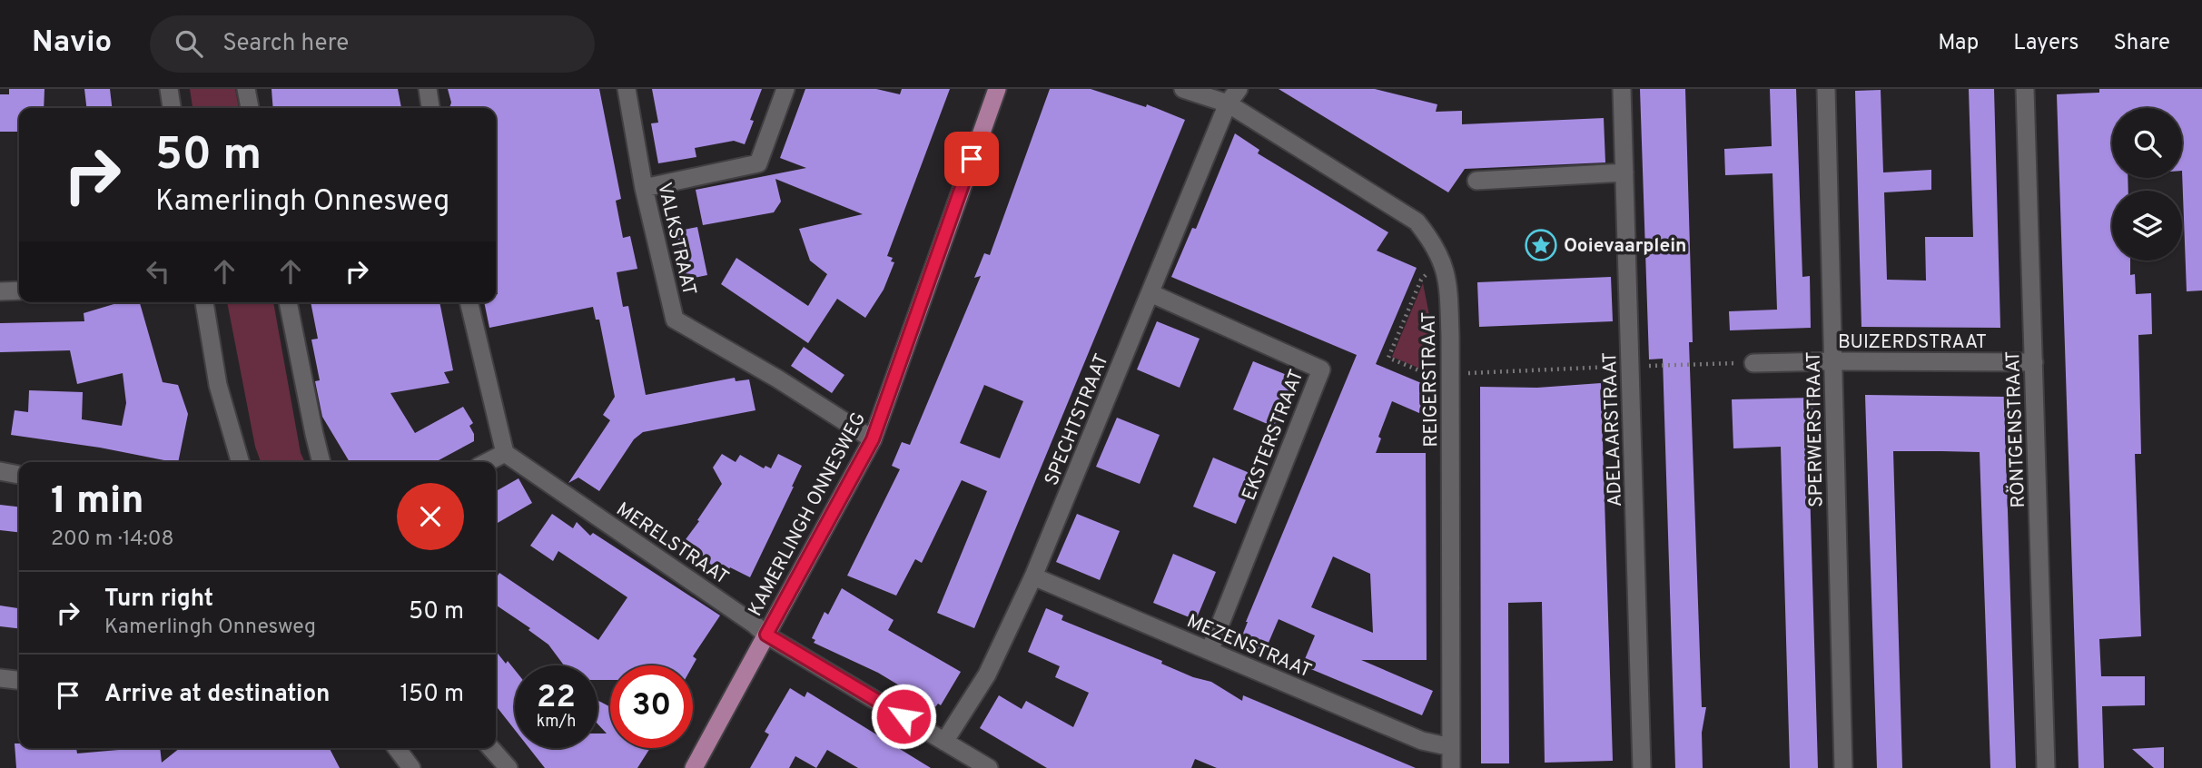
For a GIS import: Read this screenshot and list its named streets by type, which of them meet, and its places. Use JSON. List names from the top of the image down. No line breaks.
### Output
{"streets":{"main road":["KAMERLINGH ONNESWEG"],"street":["VALKSTRAAT","BUIZERDSTRAAT","REIGERSTRAAT","SPECHTSTRAAT","ADELAARSTRAAT","SPERWERSTRAAT","RÖNTGENSTRAAT","EKSTERSTRAAT","MERELSTRAAT","MEZENSTRAAT"]},"crossings":[["VALKSTRAAT","KAMERLINGH ONNESWEG"],["BUIZERDSTRAAT","SPERWERSTRAAT"],["BUIZERDSTRAAT","RÖNTGENSTRAAT"],["REIGERSTRAAT","SPECHTSTRAAT"],["REIGERSTRAAT","MEZENSTRAAT"],["SPECHTSTRAAT","EKSTERSTRAAT"],["SPECHTSTRAAT","MERELSTRAAT"],["SPECHTSTRAAT","MEZENSTRAAT"],["EKSTERSTRAAT","MEZENSTRAAT"],["KAMERLINGH ONNESWEG","MERELSTRAAT"]],"places":{"place":["Ooievaarplein"]},"page":{"header":"Navio","search":"Search here","nav":["Map","Layers","Share"],"turn":["50 m","Kamerlingh Onnesweg"],"heading":["1 min","200 m · 14:08"],"list":[{"name":"Turn right","note":"Kamerlingh Onnesweg","value":"50 m"},{"name":"Arrive at destination","value":"150 m"}],"speed":"22 km/h","limit":"30"}}
